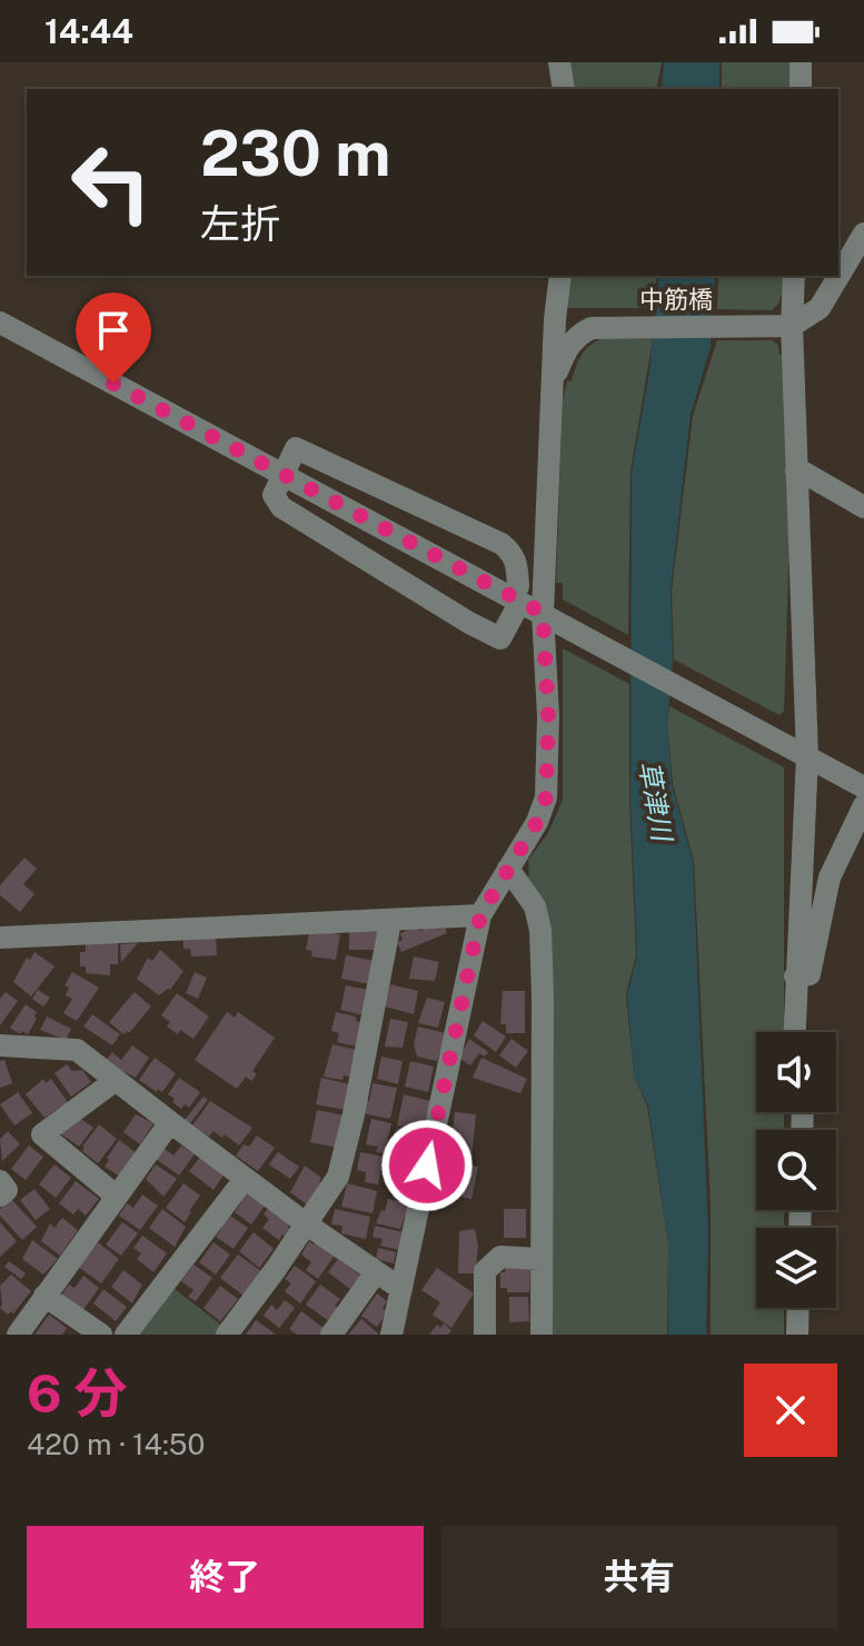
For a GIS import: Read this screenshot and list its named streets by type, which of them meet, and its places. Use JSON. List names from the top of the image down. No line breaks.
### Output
{"streets":{"street":["中筋橋"]},"water":["草津川"],"page":{"status":"14:44","turn":["230 m","左折"],"heading":["6 分","420 m · 14:50"],"buttons":["終了","共有"]}}
